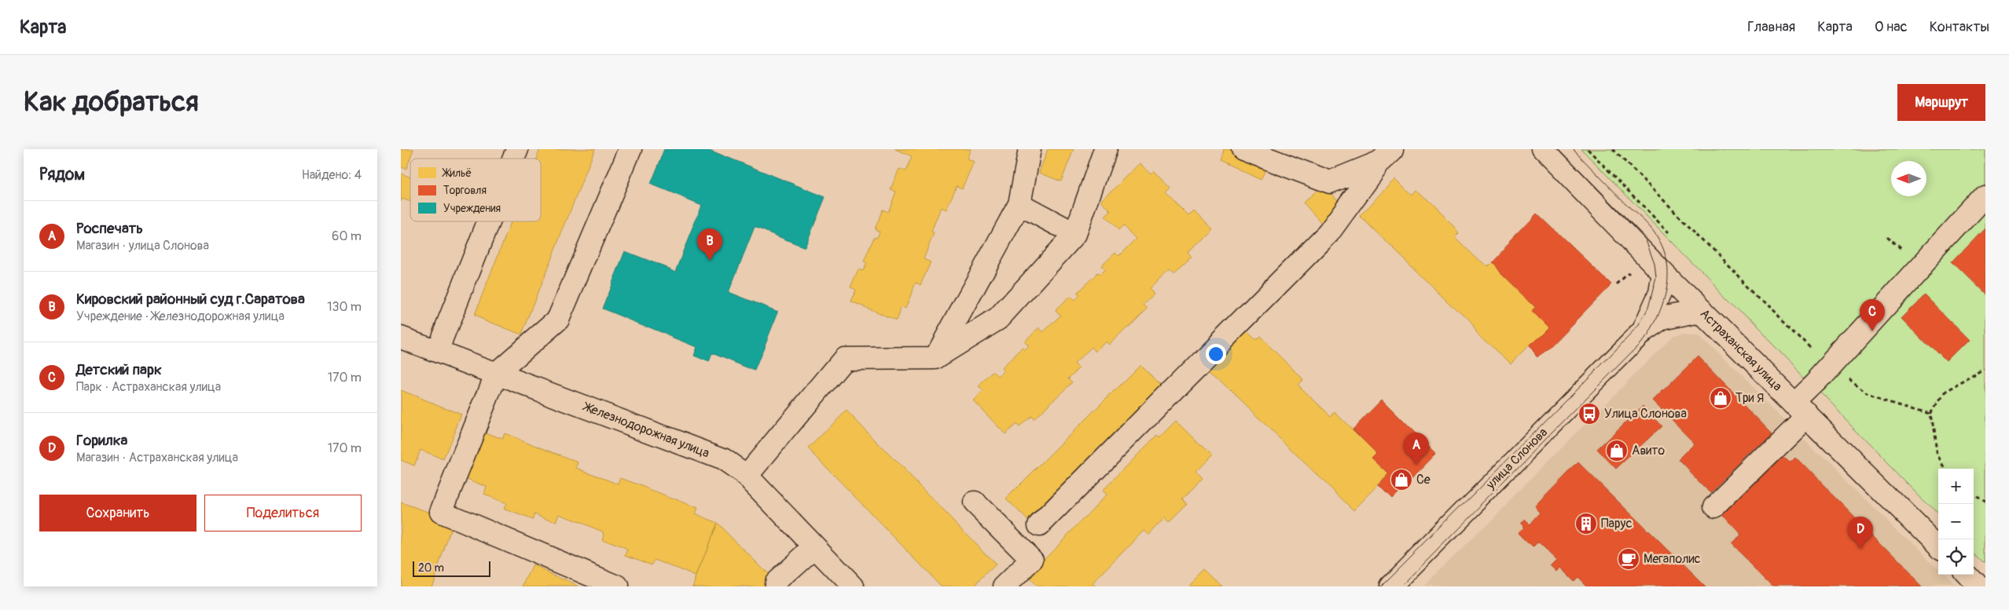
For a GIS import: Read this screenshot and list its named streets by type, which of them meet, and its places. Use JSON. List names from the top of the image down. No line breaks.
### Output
{"streets":{"street":["Астраханская улица","Железнодорожная улица","улица Слонова"]},"crossings":[["Астраханская улица","улица Слонова"]],"places":{"shop":["Три Я","Авито","Се"],"bus stop":["Улица Слонова"],"building":["Парус"],"cafe":["Мегаполис"]},"legend":["Жильё","Торговля","Учреждения"],"scale_bar":"20 m","north":"left","page":{"header":"Карта","nav":["Главная","Карта","О нас","Контакты"],"buttons":["Маршрут",["Сохранить","Поделиться"]],"title":"Как добраться","heading":["Рядом","Найдено: 4"],"list":[{"mark":"A","name":"Роспечать","note":"Магазин · улица Слонова","value":"60 m"},{"mark":"B","name":"Кировский районный суд г.Саратова","note":"Учреждение · Железнодорожная улица","value":"130 m"},{"mark":"C","name":"Детский парк","note":"Парк · Астраханская улица","value":"170 m"},{"mark":"D","name":"Горилка","note":"Магазин · Астраханская улица","value":"170 m"}],"pins":["B","C","A","D"],"map_buttons":["+","−"],"scale":"20 m"}}
